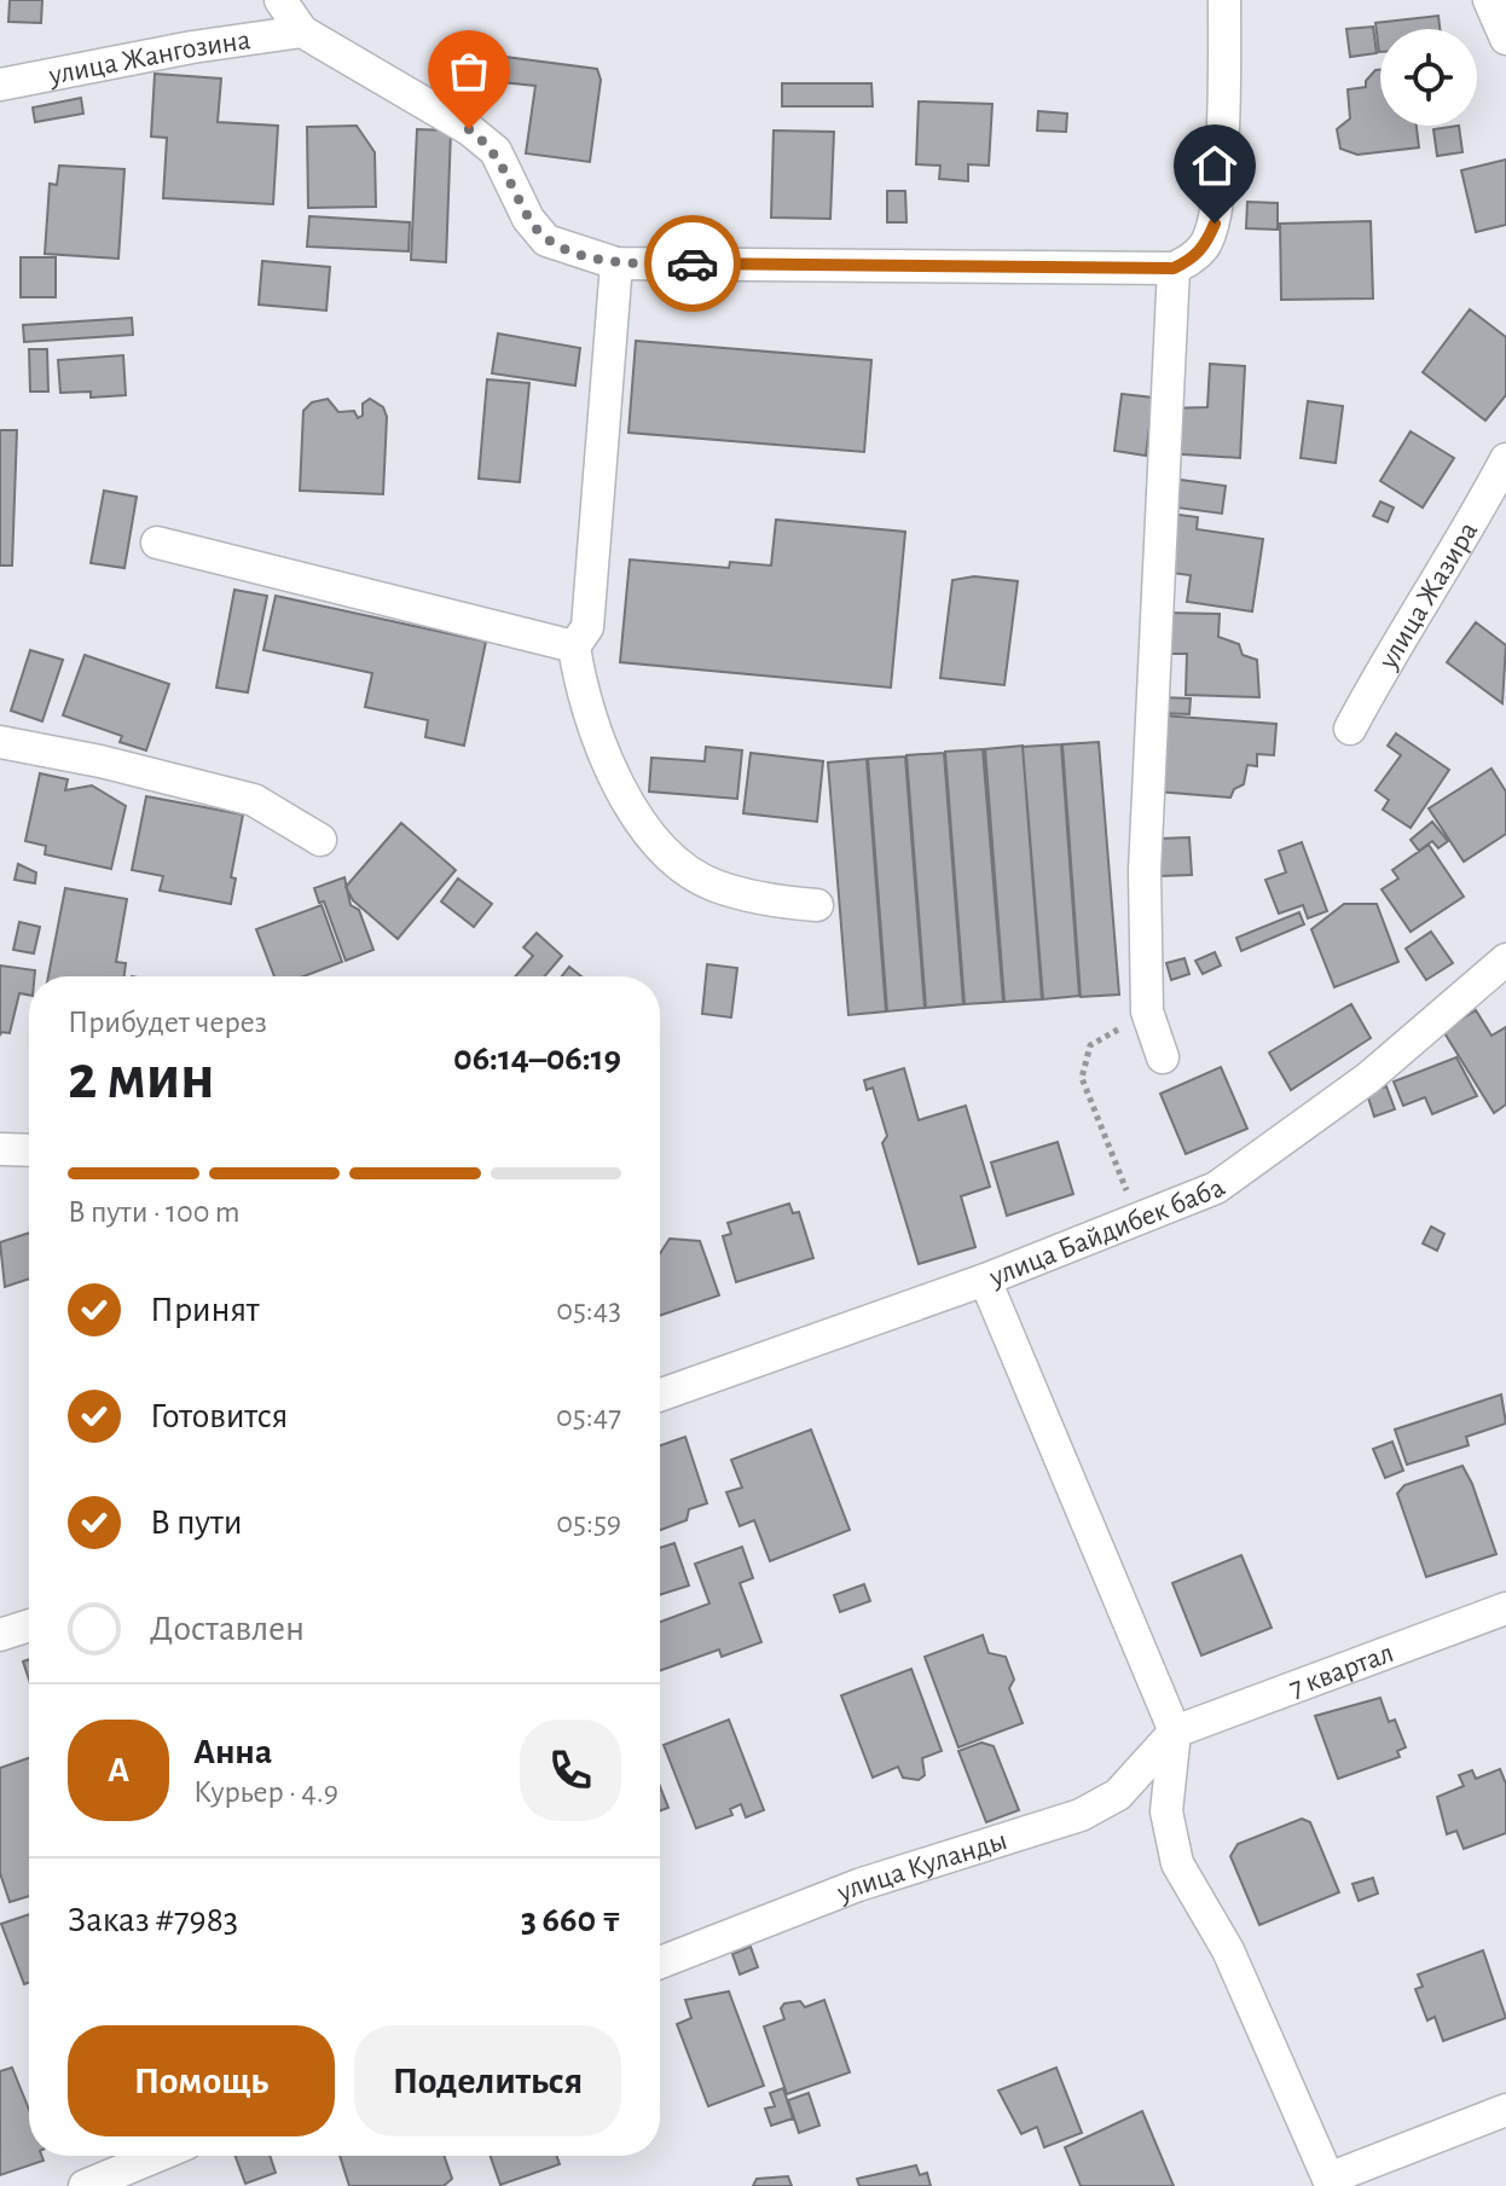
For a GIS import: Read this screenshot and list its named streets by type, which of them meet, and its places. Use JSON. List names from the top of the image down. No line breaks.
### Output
{"streets":{"street":["улица Жангозина","улица Жазира","улица Байдибек баба","7 квартал","улица Куланды"]},"crossings":[["7 квартал","улица Куланды"]],"page":{"heading":["2 мин","Прибудет через","06:14–06:19"],"panel":["Анна","Курьер · 4.9","Заказ #7983","3 660 ₸"],"bar":"В пути · 100 m","list":[["Принят","05:43"],["Готовится","05:47"],["В пути","05:59"],"Доставлен"],"round":"А","buttons":["Помощь","Поделиться"]}}
